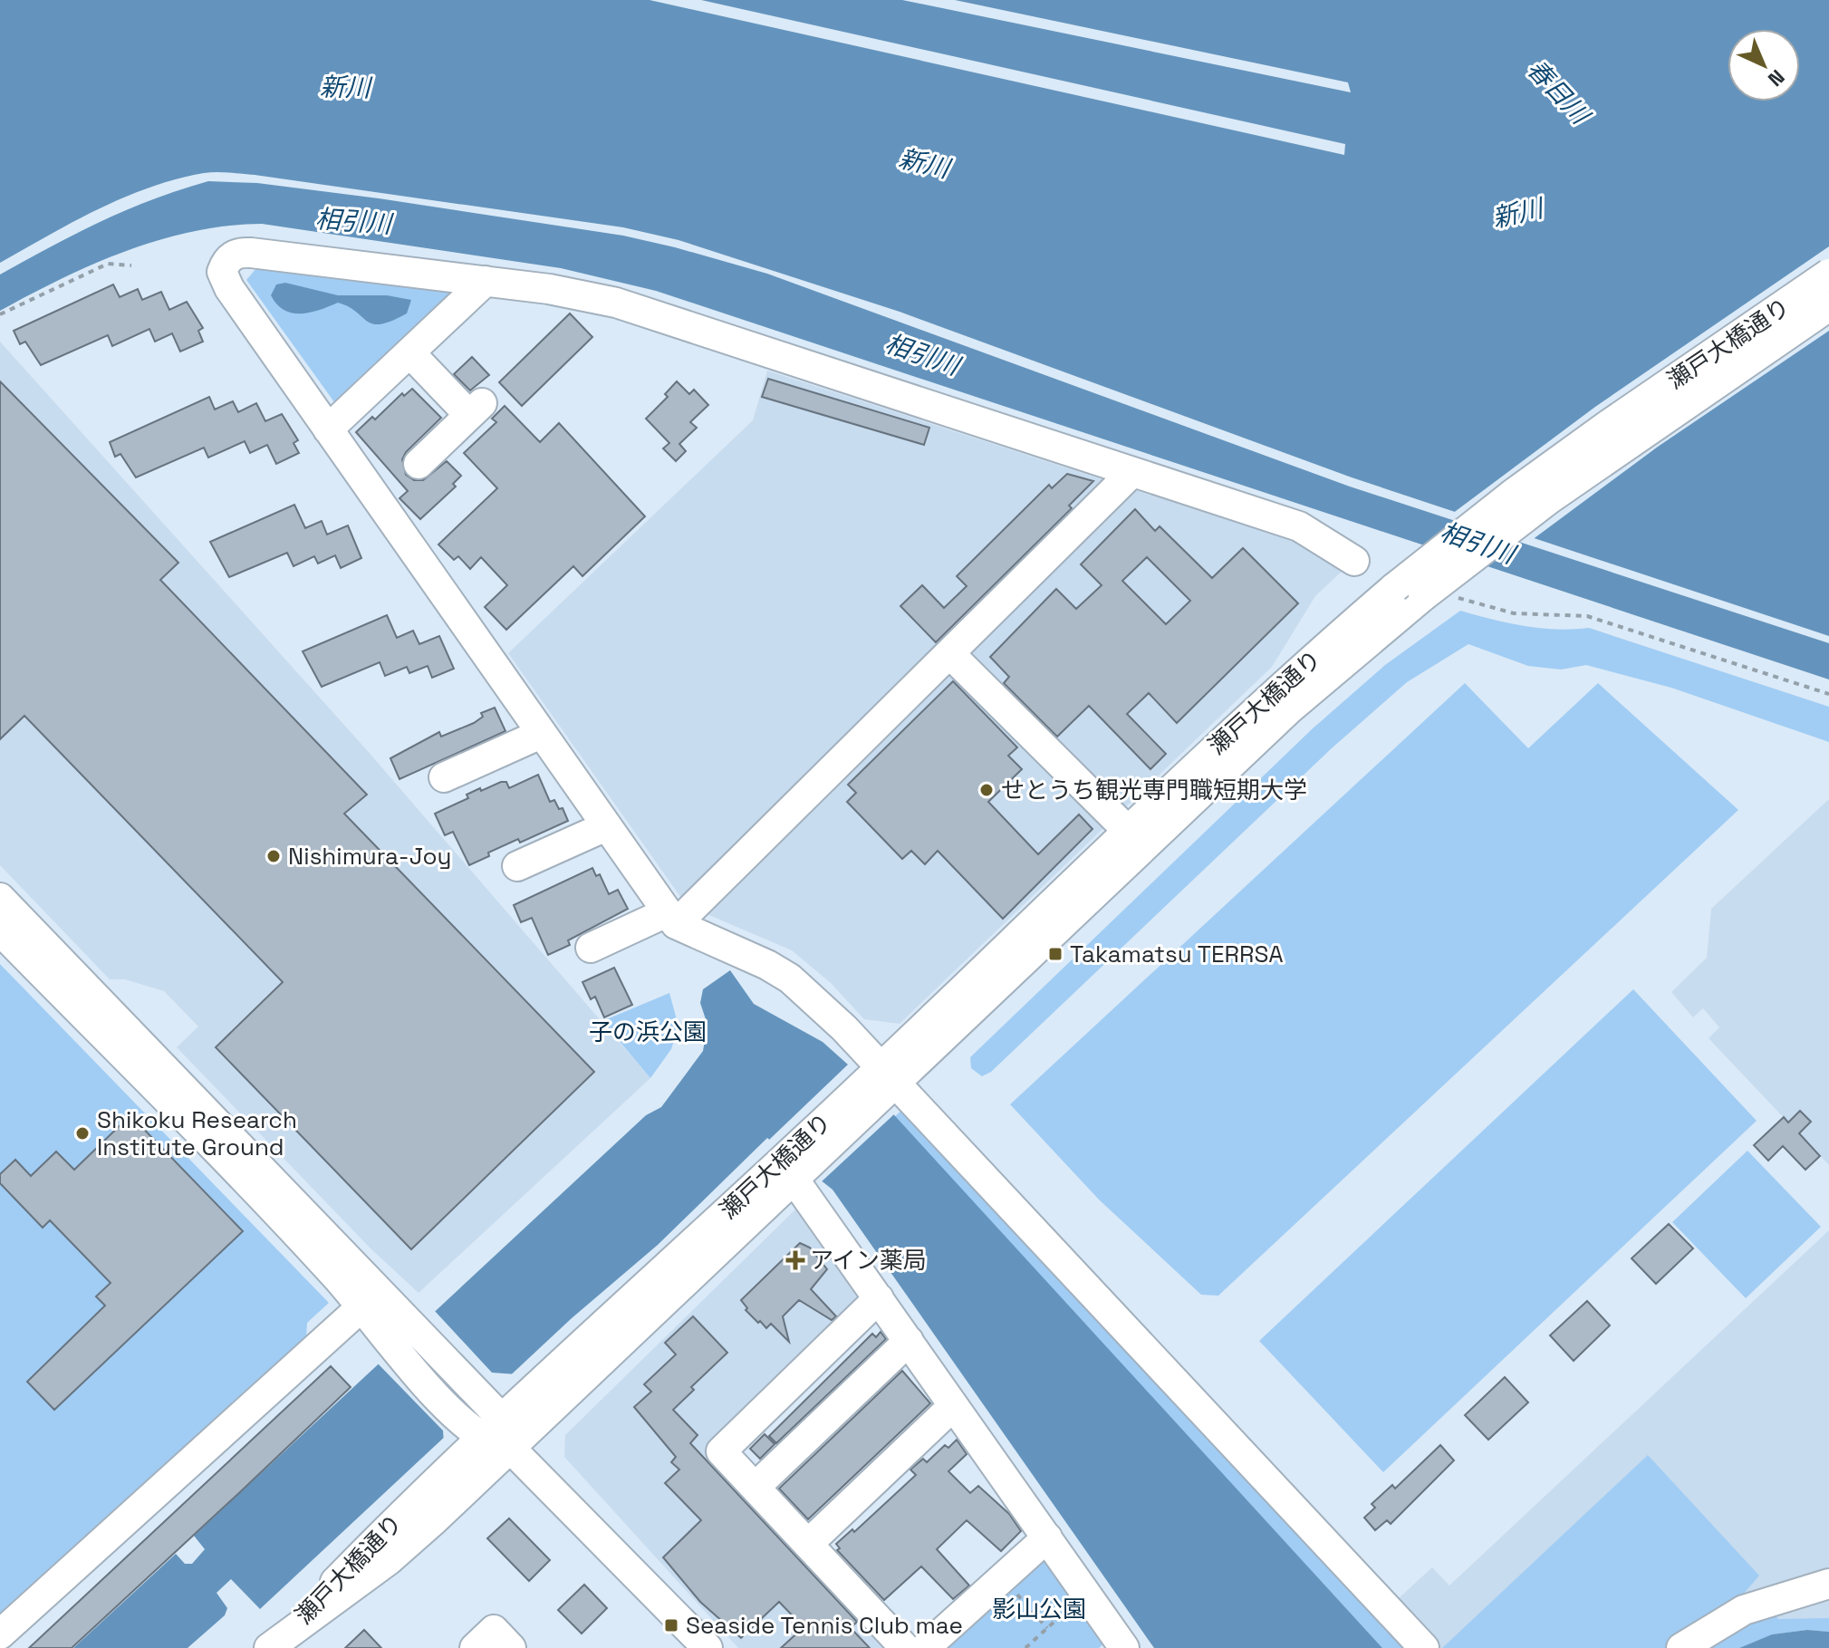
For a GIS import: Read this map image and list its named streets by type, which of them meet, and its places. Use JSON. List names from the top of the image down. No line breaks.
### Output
{"streets":{"street":["瀬戸大橋通り"]},"water":["新川","春日川","相引川"],"parks":["子の浜公園","影山公園"],"places":{"other":["せとうち観光専門職短期大学","Nishimura-Joy","Shikoku Research Institute Ground"],"transit":["Takamatsu TERRSA","Seaside Tennis Club mae"],"health":["アイン薬局"]},"north":"bottom right"}
